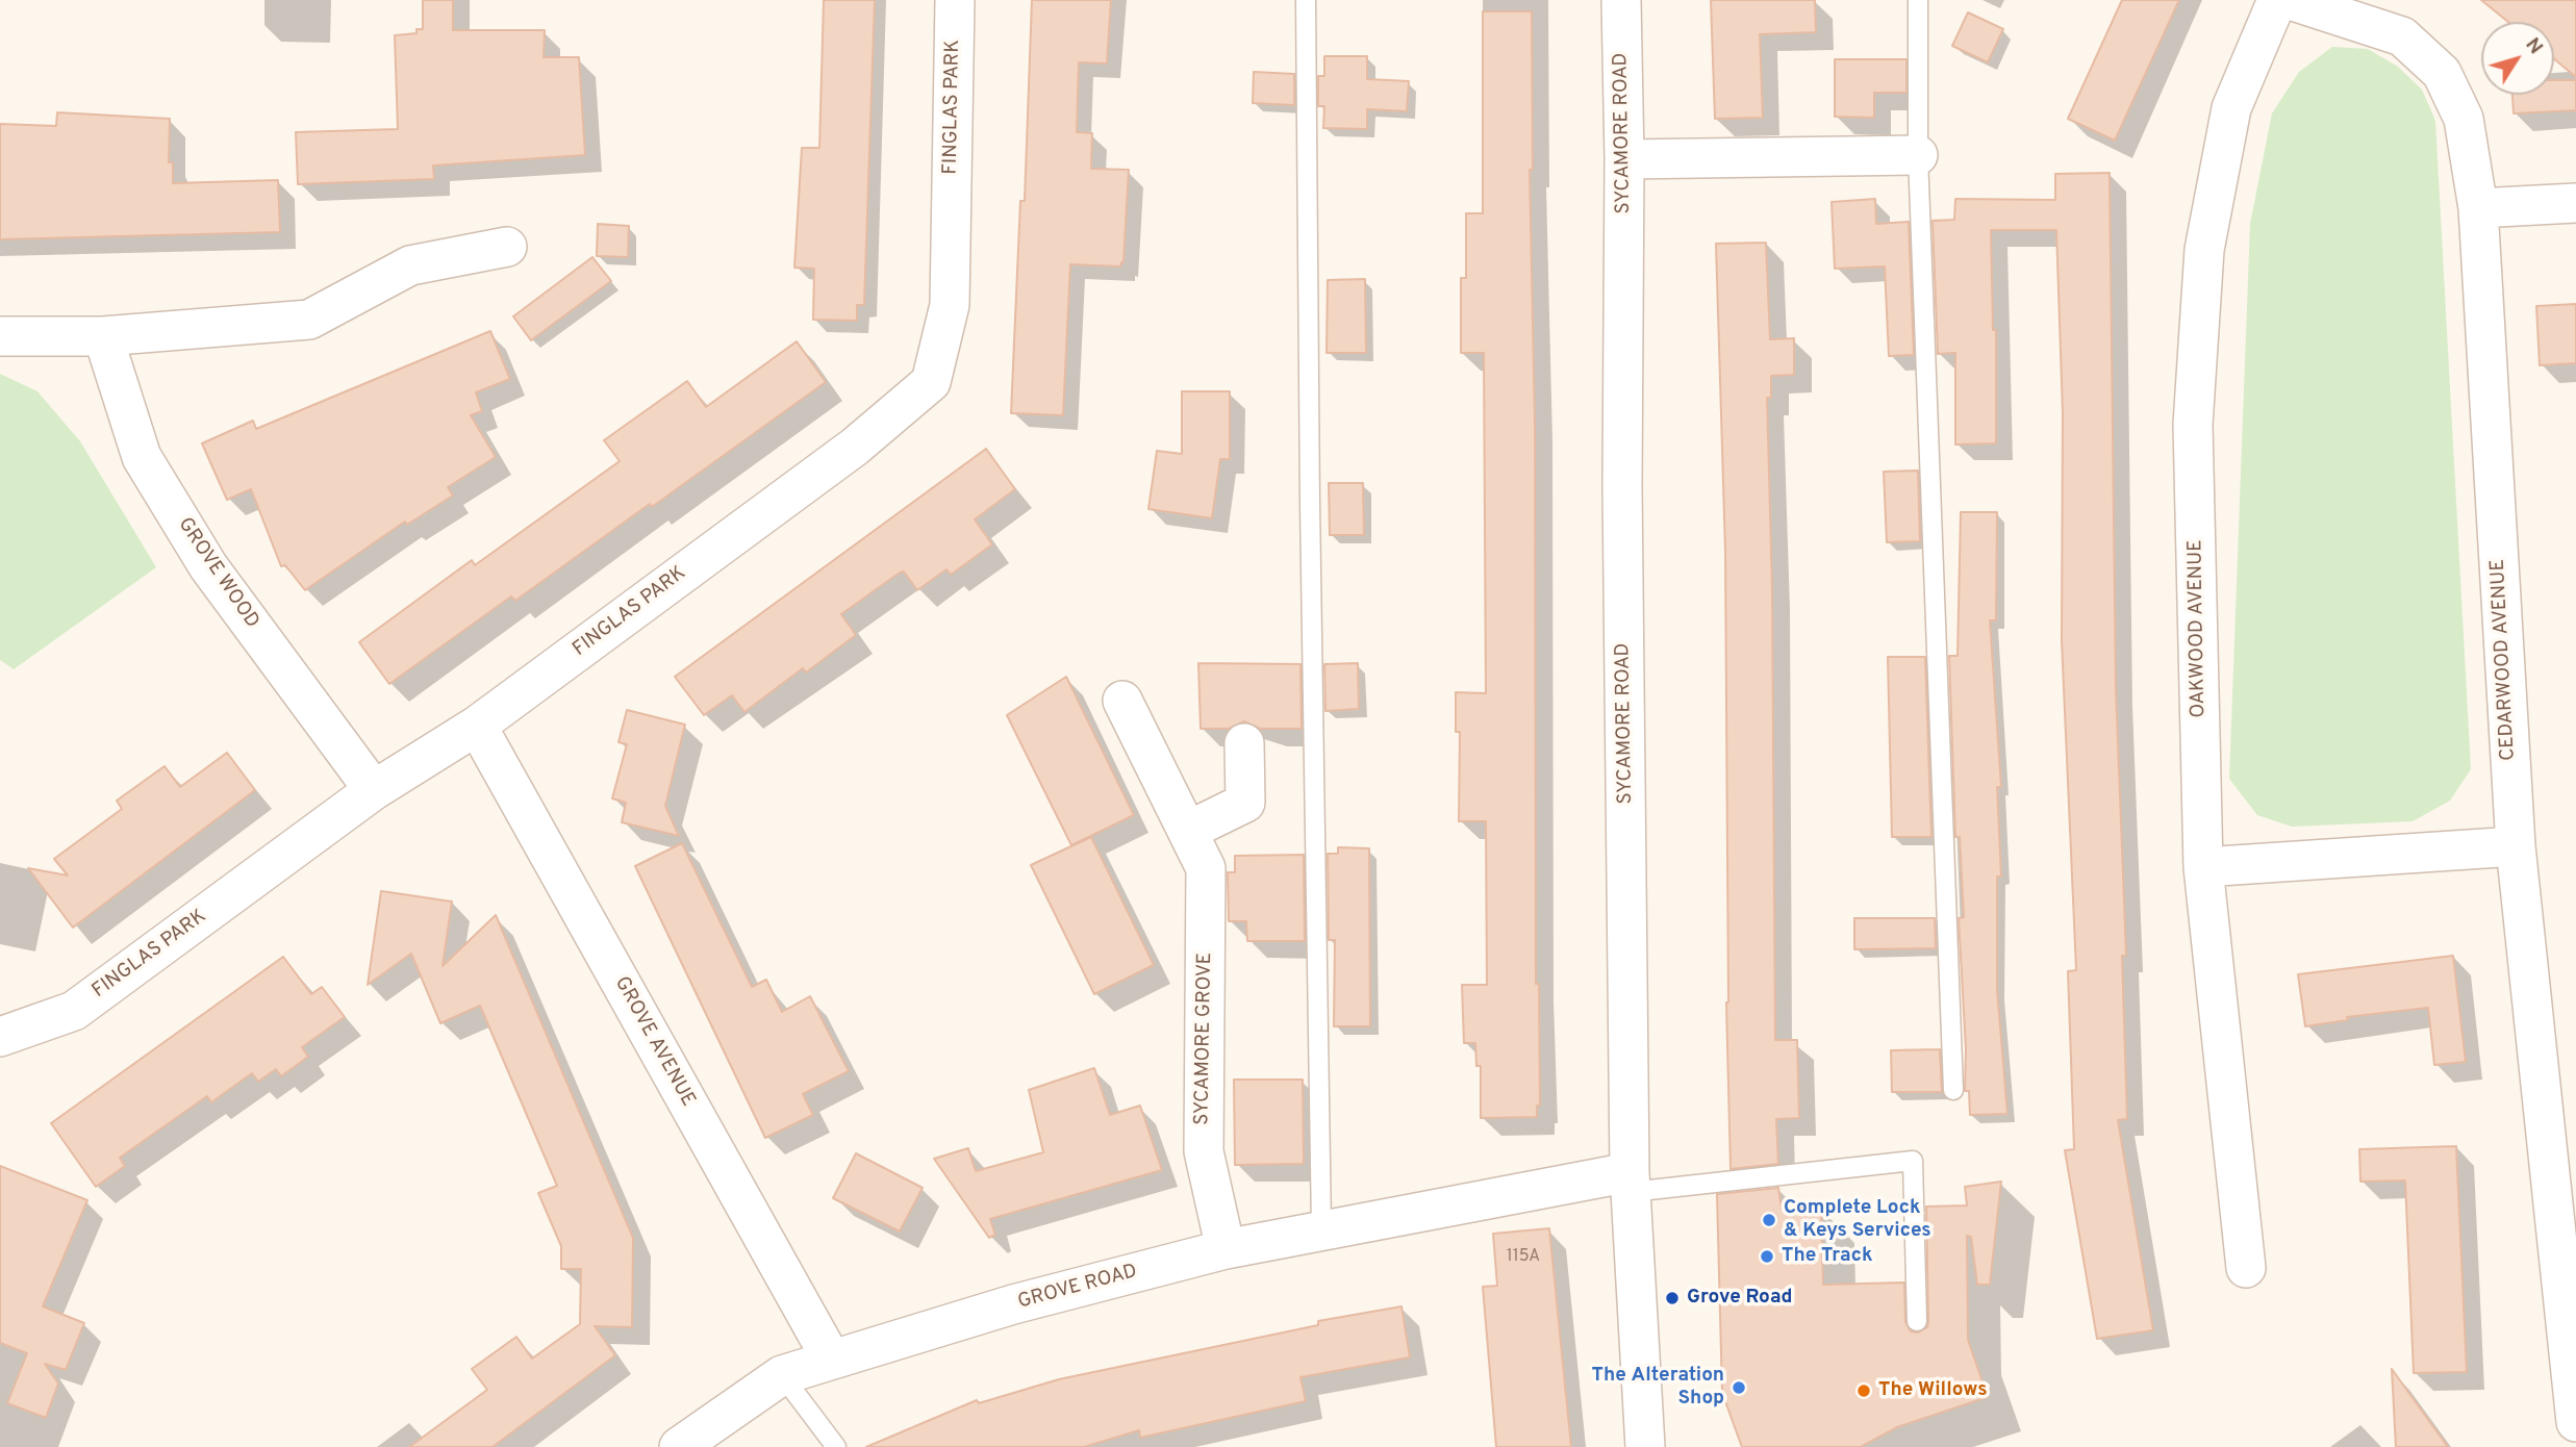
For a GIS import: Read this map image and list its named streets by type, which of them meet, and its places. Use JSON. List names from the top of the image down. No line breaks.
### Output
{"streets":{"street":["FINGLAS PARK","SYCAMORE ROAD","GROVE WOOD","OAKWOOD AVENUE","CEDARWOOD AVENUE","SYCAMORE GROVE","GROVE AVENUE","GROVE ROAD"]},"crossings":[["FINGLAS PARK","GROVE WOOD"],["FINGLAS PARK","GROVE AVENUE"],["SYCAMORE ROAD","GROVE ROAD"],["SYCAMORE GROVE","GROVE ROAD"],["GROVE AVENUE","GROVE ROAD"]],"places":["Complete Lock & Keys Services","The Track","Grove Road","The Alteration Shop","The Willows"],"house_numbers":["115A"],"north":"top right"}
